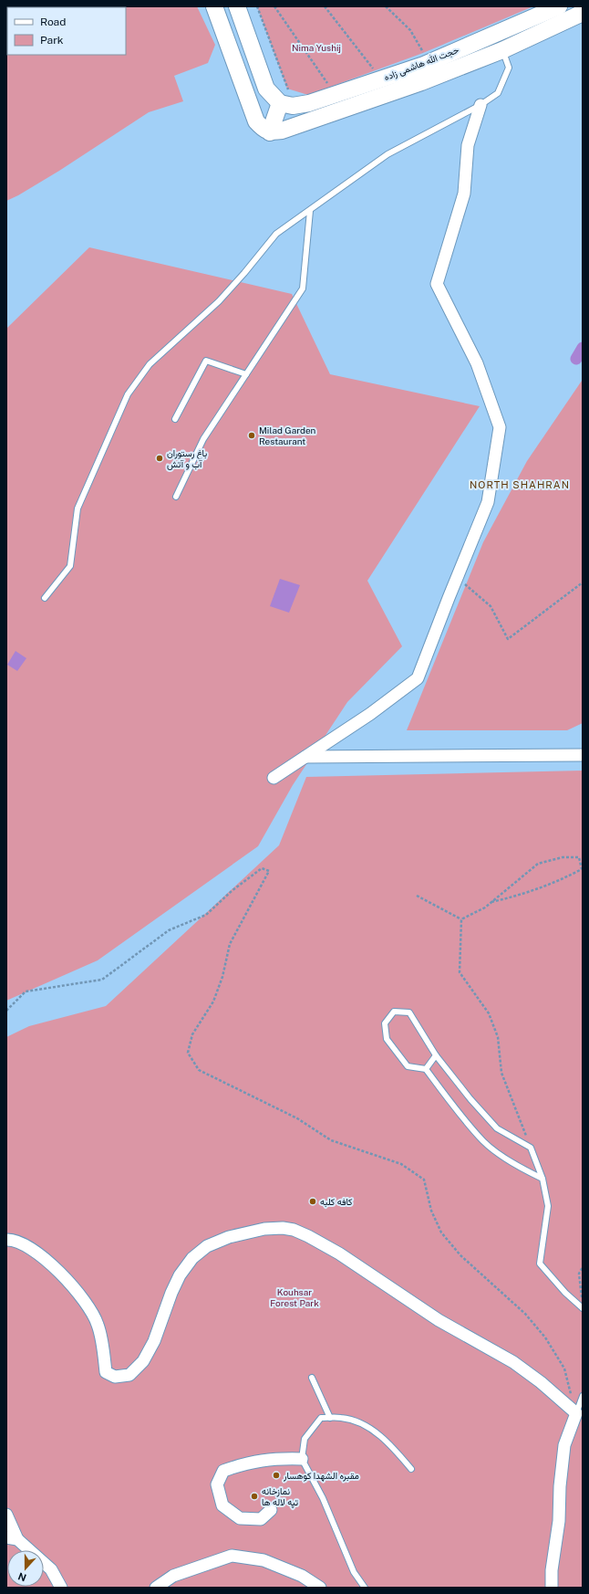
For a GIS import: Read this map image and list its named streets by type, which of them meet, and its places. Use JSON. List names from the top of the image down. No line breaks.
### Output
{"streets":{"street":["حجت الله هاشمی زاده"]},"districts":["NORTH SHAHRAN"],"parks":["Nima Yushij","Kouhsar Forest Park"],"places":["Milad Garden Restaurant","باغ رستوران آب و آتش","کافه کلبه","مقبره الشهدا کوهسار","نمازخانه تپه لاله ها"],"legend":["Road","Park"],"north":"bottom"}
